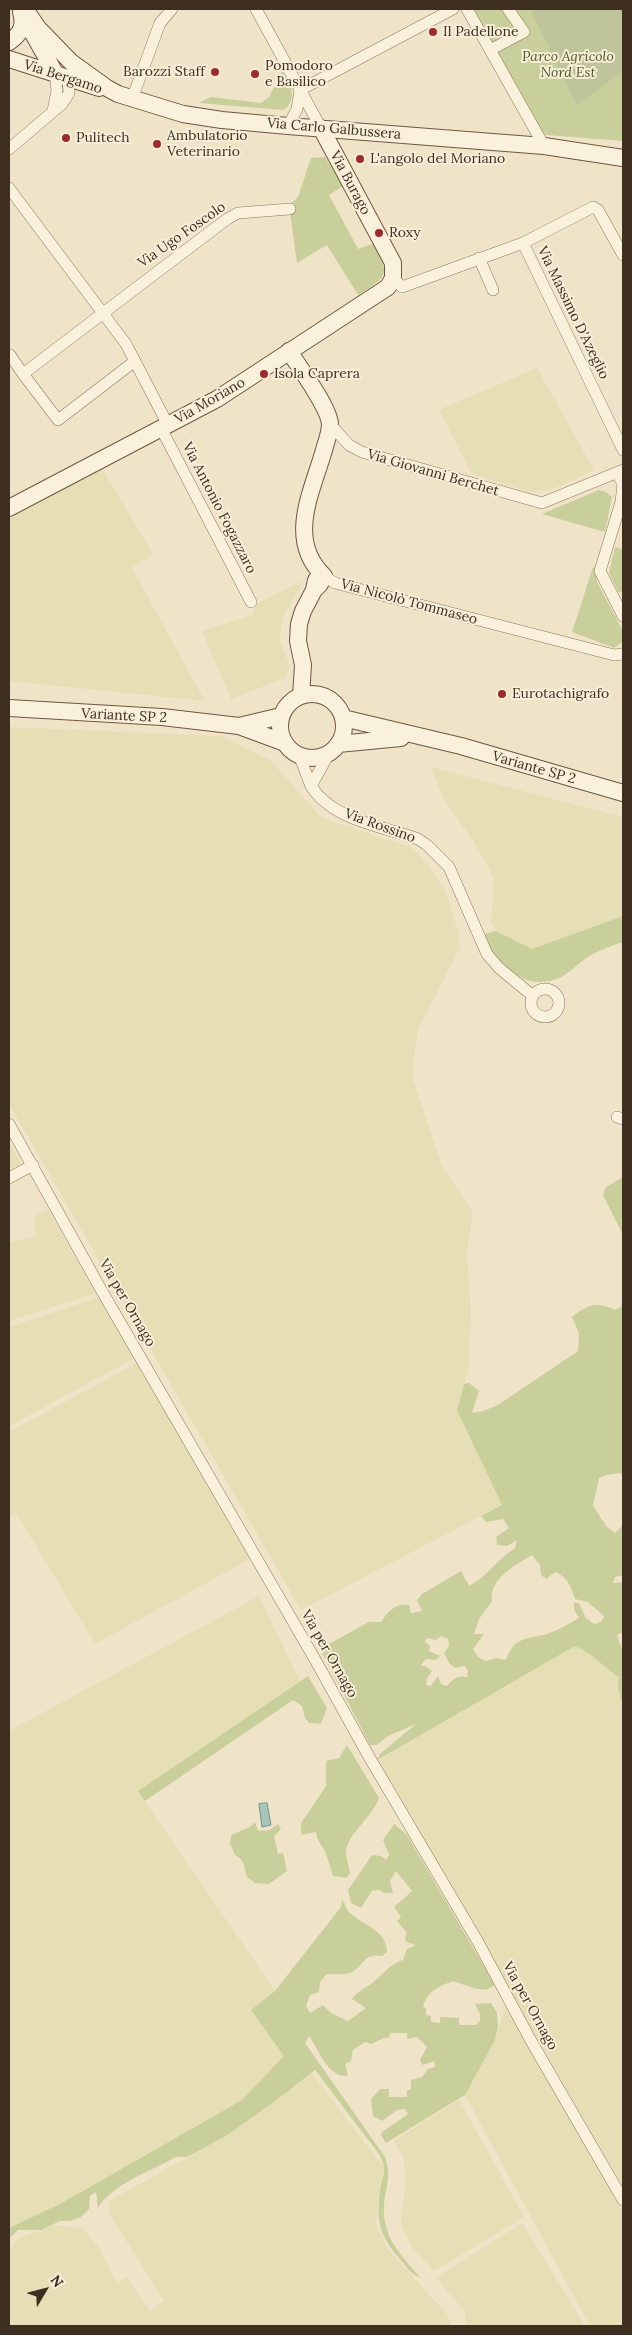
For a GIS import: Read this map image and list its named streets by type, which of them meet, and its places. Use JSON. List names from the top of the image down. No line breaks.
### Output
{"streets":{"street":["Via Bergamo","Via Carlo Galbussera","Via Burago","Via Ugo Foscolo","Via Massimo D'Azeglio","Via Moriano","Via Giovanni Berchet","Via Antonio Fogazzaro","Via Nicolò Tommaseo","Variante SP 2","Via Rossino","Via per Ornago"]},"crossings":[["Via Bergamo","Via Carlo Galbussera"],["Via Carlo Galbussera","Via Burago"],["Via Burago","Via Moriano"],["Via Moriano","Via Antonio Fogazzaro"],["Variante SP 2","Via Rossino"]],"parks":["Parco Agricolo Nord Est"],"places":["Il Padellone","Barozzi Staff","Pomodoro e Basilico","Pulitech","Ambulatorio Veterinario","L'angolo del Moriano","Roxy","Isola Caprera","Eurotachigrafo"],"north":"top right"}
